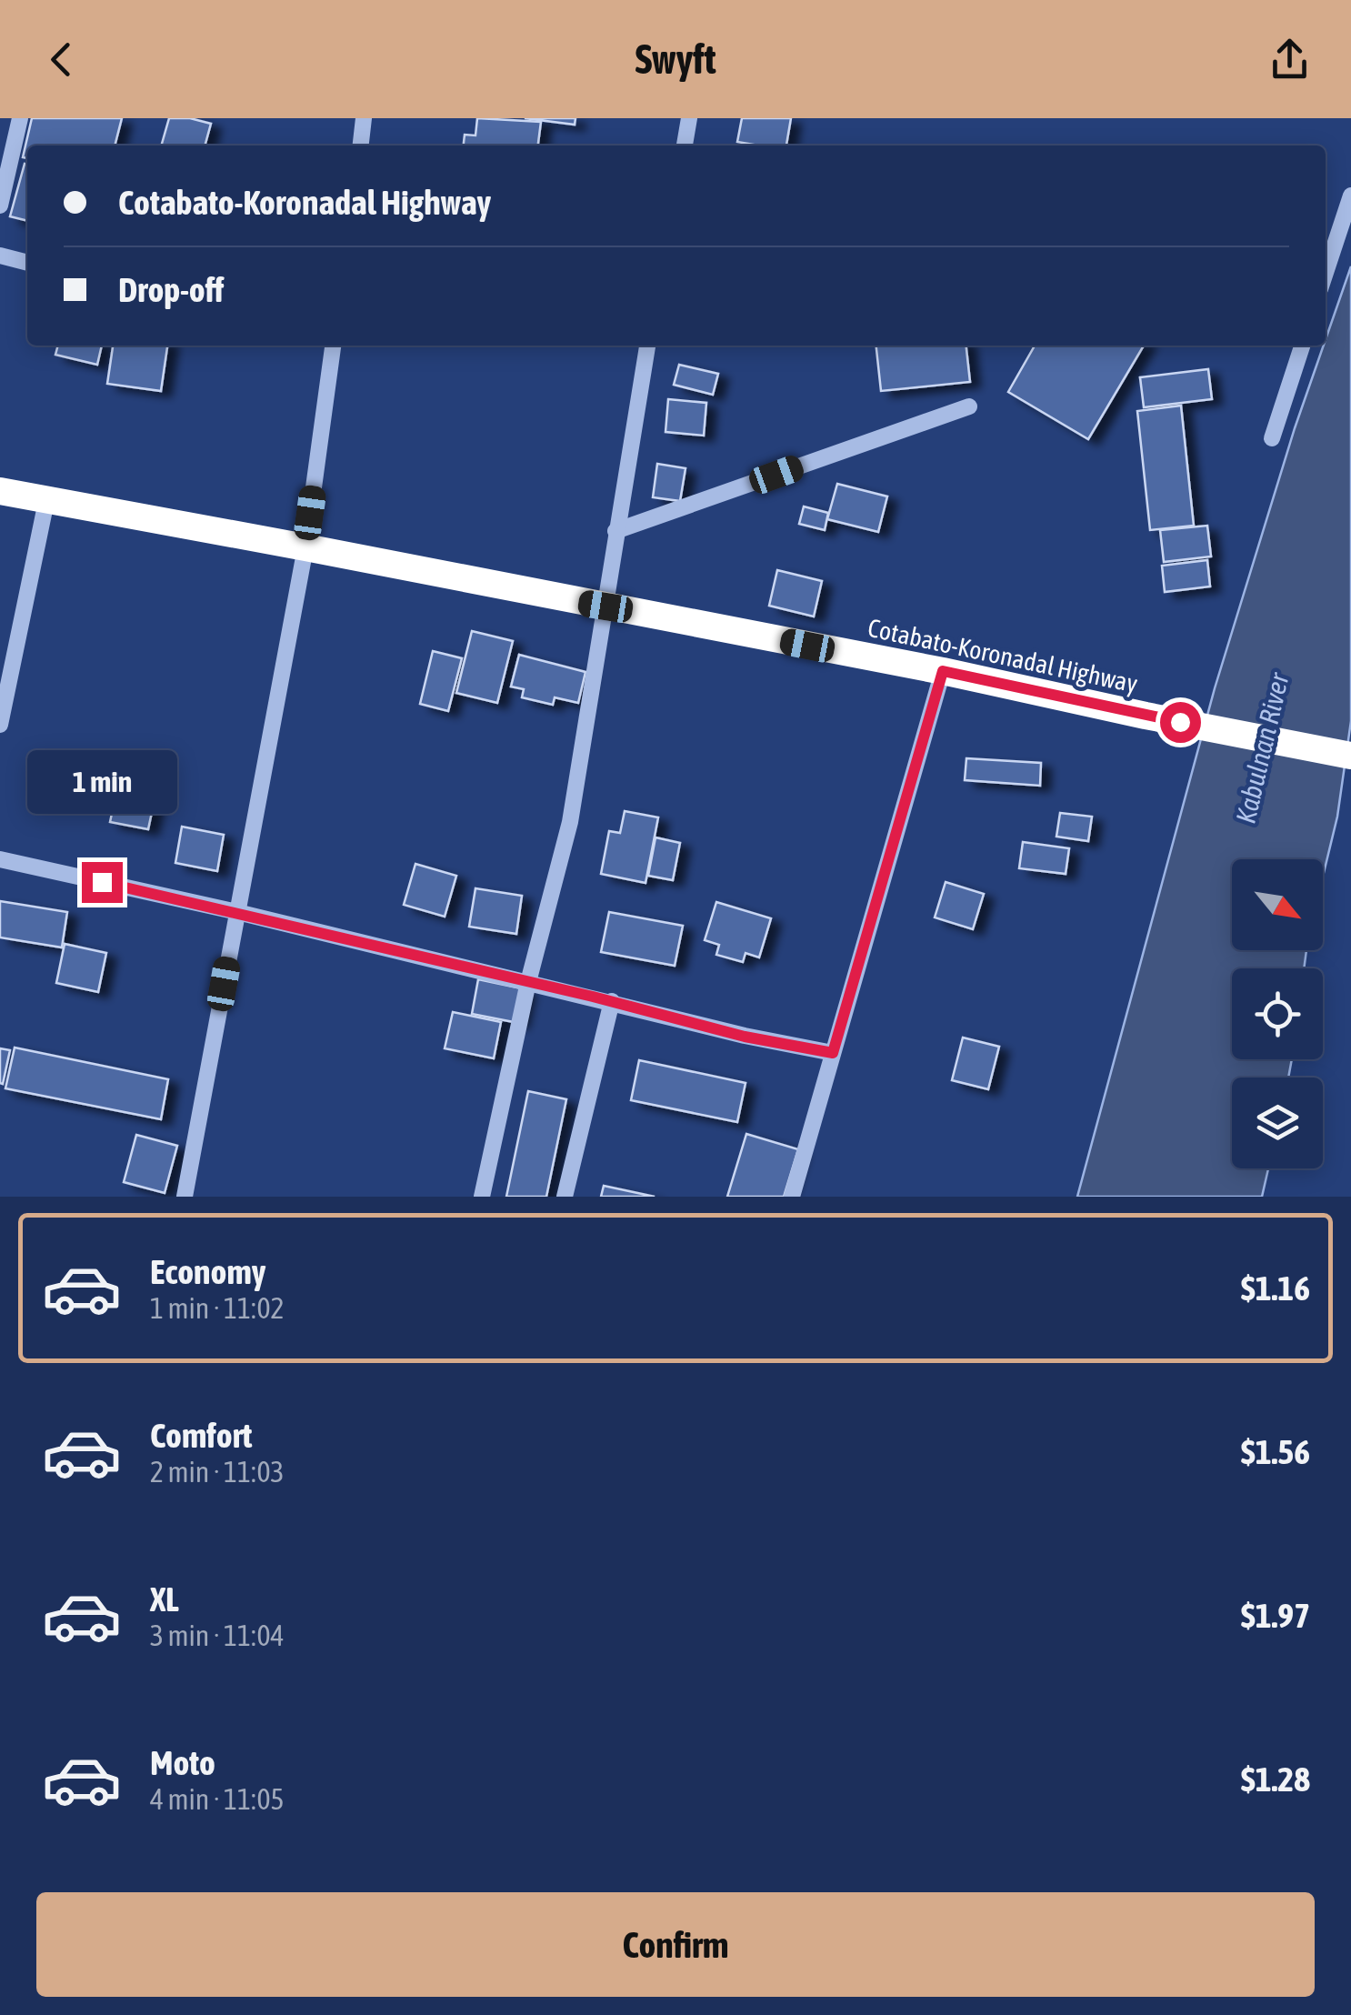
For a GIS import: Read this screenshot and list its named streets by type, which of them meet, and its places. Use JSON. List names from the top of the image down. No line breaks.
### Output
{"streets":{"highway":["Cotabato-Koronadal Highway"]},"water":["Kabulnan River"],"north":"bottom right","page":{"header":"Swyft","banner":["Cotabato-Koronadal Highway","Drop-off"],"bubble":"1 min","list":[{"name":"Economy","note":"1 min · 11:02","value":"$1.16"},{"name":"Comfort","note":"2 min · 11:03","value":"$1.56"},{"name":"XL","note":"3 min · 11:04","value":"$1.97"},{"name":"Moto","note":"4 min · 11:05","value":"$1.28"}],"buttons":"Confirm"}}
